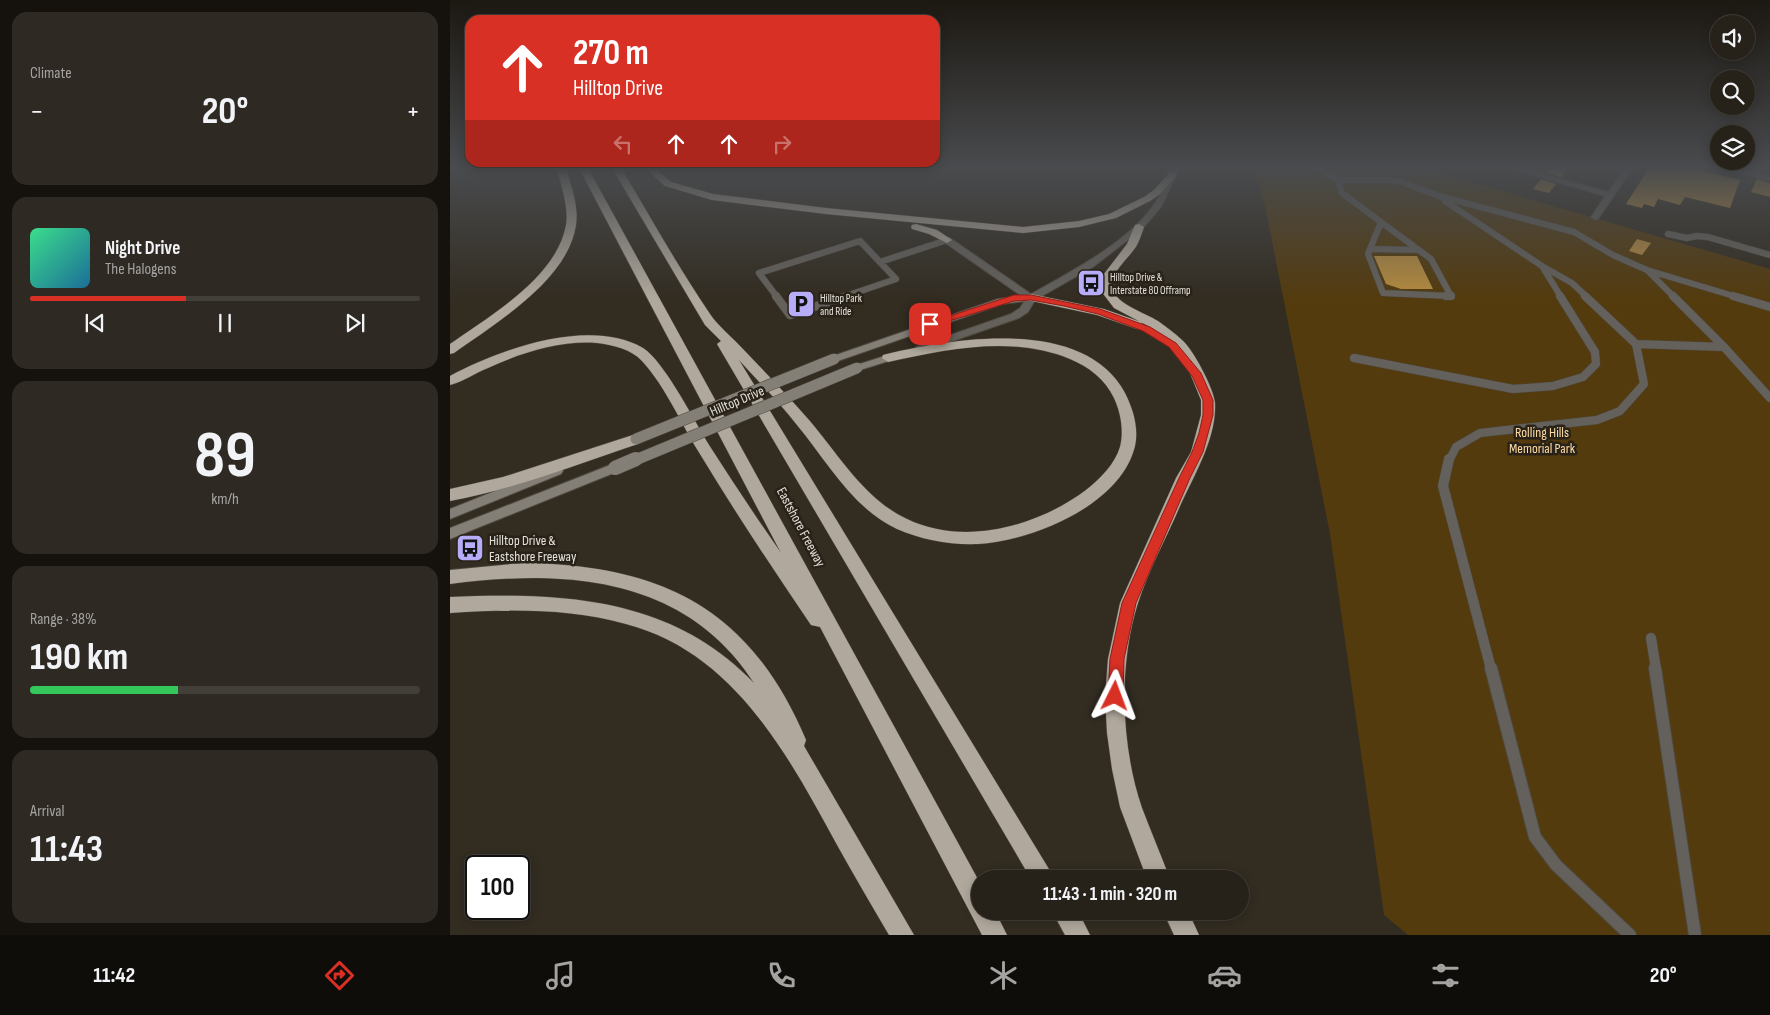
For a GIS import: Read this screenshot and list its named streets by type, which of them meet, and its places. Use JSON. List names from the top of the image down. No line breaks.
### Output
{"streets":{"highway":["Eastshore Freeway"],"main road":["Hilltop Drive"]},"parks":["Rolling Hills Memorial Park"],"places":{"bus stop":["Hilltop Drive & Interstate 80 Offramp","Hilltop Drive & Eastshore Freeway"],"parking":["Hilltop Park and Ride"]},"page":{"tile":["Climate",["89","km/h"],["Range · 38%","190 km"],["Arrival","11:43"]],"turn":["270 m","Hilltop Drive"],"heat":["−","20°","+"],"song":["Night Drive","The Halogens"],"limit":"100","trip":"11:43 · 1 min · 320 m","tabs":["11:42","20°"]}}
